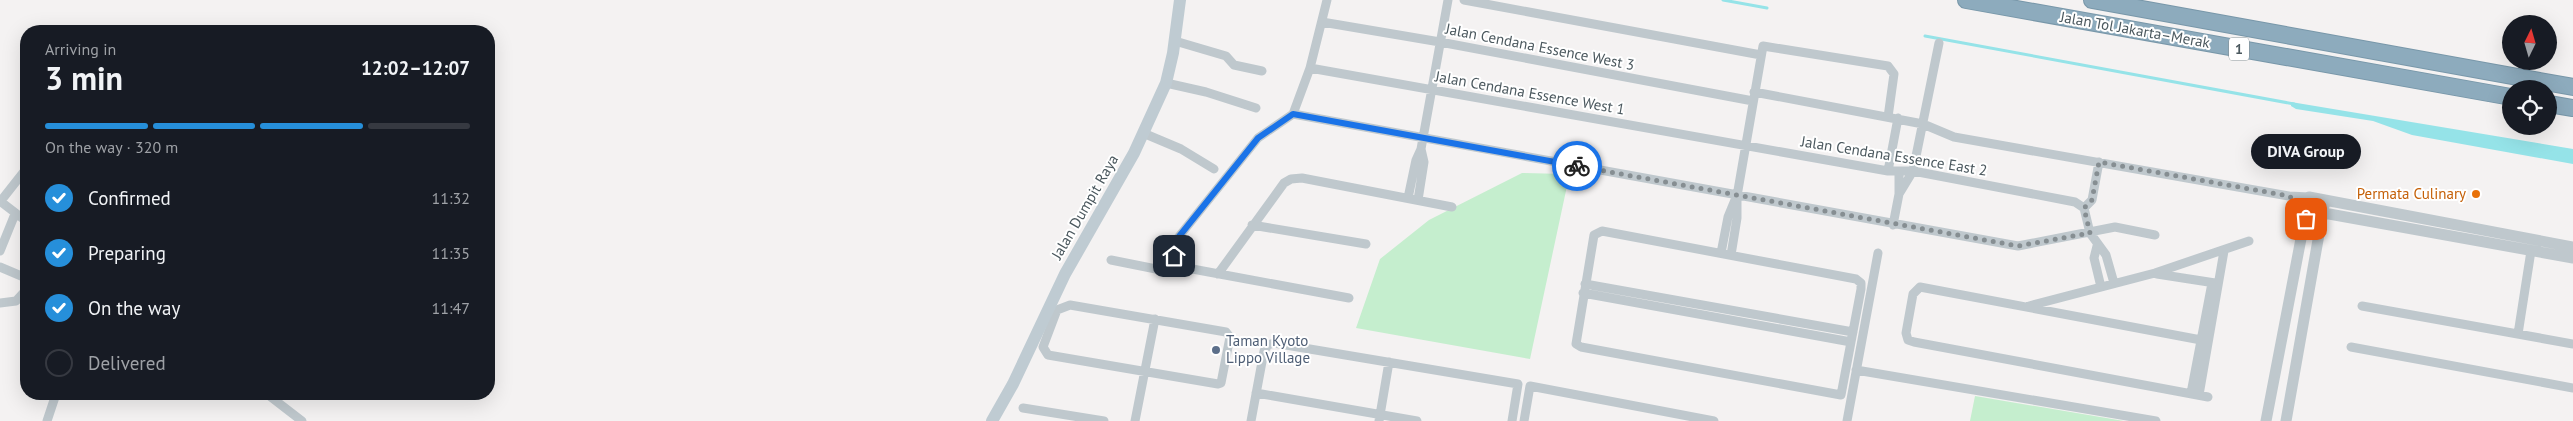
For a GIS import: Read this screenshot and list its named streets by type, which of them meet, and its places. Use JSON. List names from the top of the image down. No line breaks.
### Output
{"streets":{"highway":["Jalan Tol Jakarta–Merak","1"],"main road":["Jalan Dumpit Raya"],"street":["Jalan Cendana Essence West 3","Jalan Cendana Essence West 1","Jalan Cendana Essence East 2"]},"crossings":[["Jalan Cendana Essence West 1","Jalan Cendana Essence East 2"]],"places":["Permata Culinary","DIVA Group","Taman Kyoto Lippo Village"],"north":"top","page":{"heading":["3 min","Arriving in","12:02–12:07"],"bar":"On the way · 320 m","bubble":"DIVA Group","list":[["Confirmed","11:32"],["Preparing","11:35"],["On the way","11:47"],"Delivered"]}}
